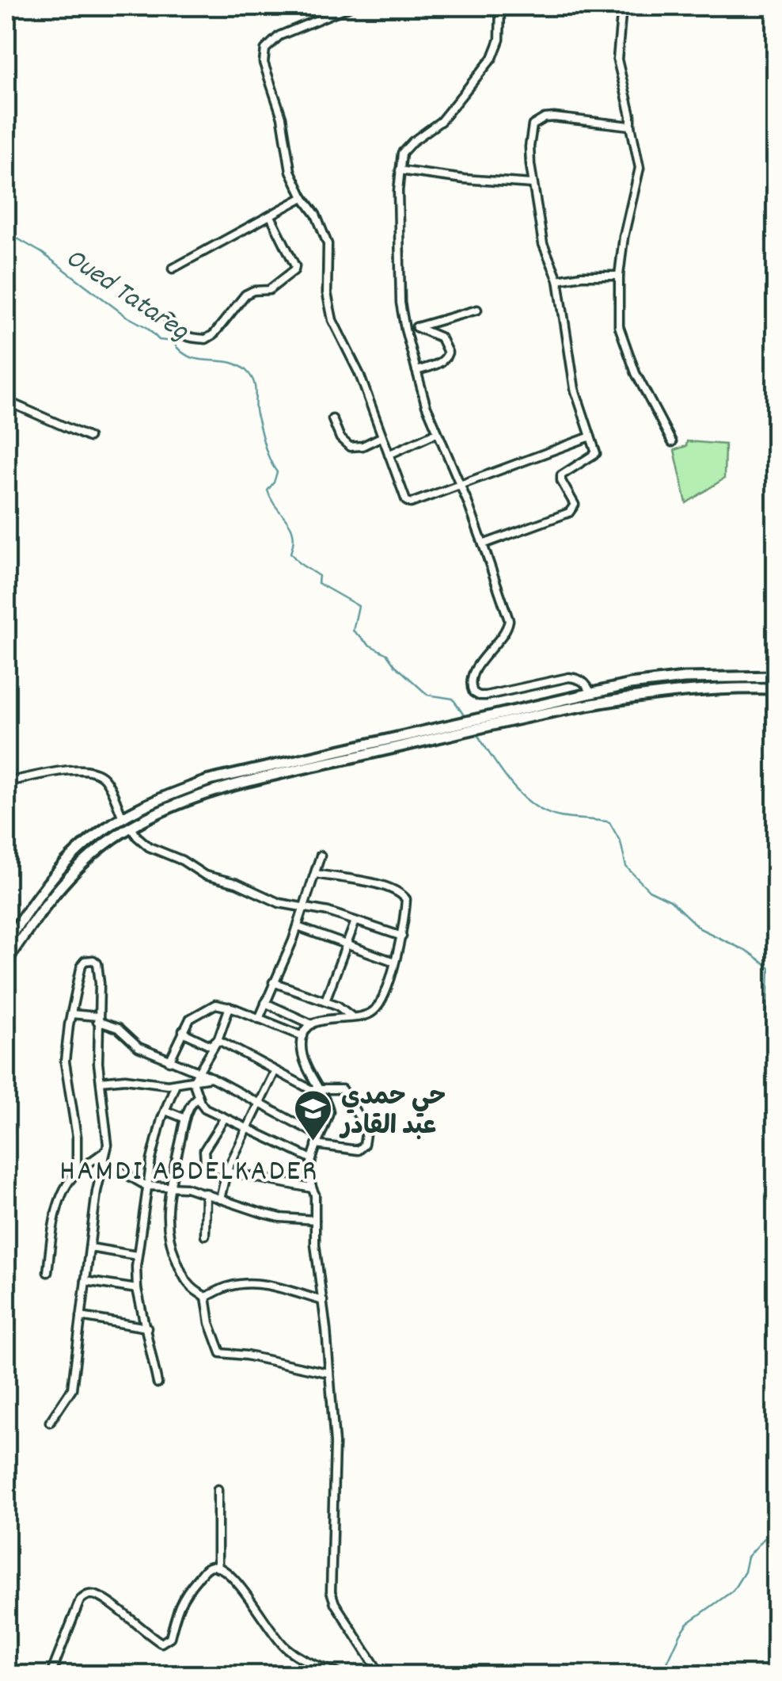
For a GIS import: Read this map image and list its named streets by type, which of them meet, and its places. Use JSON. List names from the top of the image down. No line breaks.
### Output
{"districts":["HAMDI ABDELKADER"],"water":["Oued Tatareg"],"places":{"school or university":["حي حمدي عبد القادر"]}}
